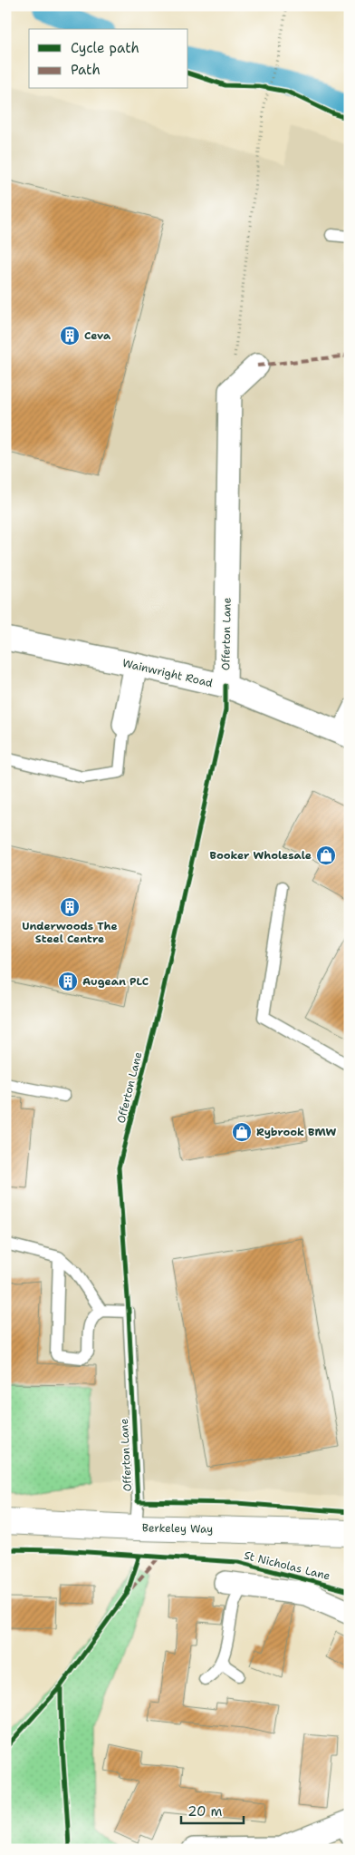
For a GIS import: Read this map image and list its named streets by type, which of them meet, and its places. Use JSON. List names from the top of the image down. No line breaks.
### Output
{"streets":{"main road":["Berkeley Way"],"street":["Offerton Lane","Wainwright Road"],"cycle path":["St Nicholas Lane"]},"crossings":[["Offerton Lane","Wainwright Road"],["Offerton Lane","Berkeley Way"]],"places":{"building":["Ceva","Underwoods The Steel Centre","Augean PLC"],"shop":["Booker Wholesale","Rybrook BMW"]},"legend":["Cycle path","Path"],"scale_bar":"20 m"}
